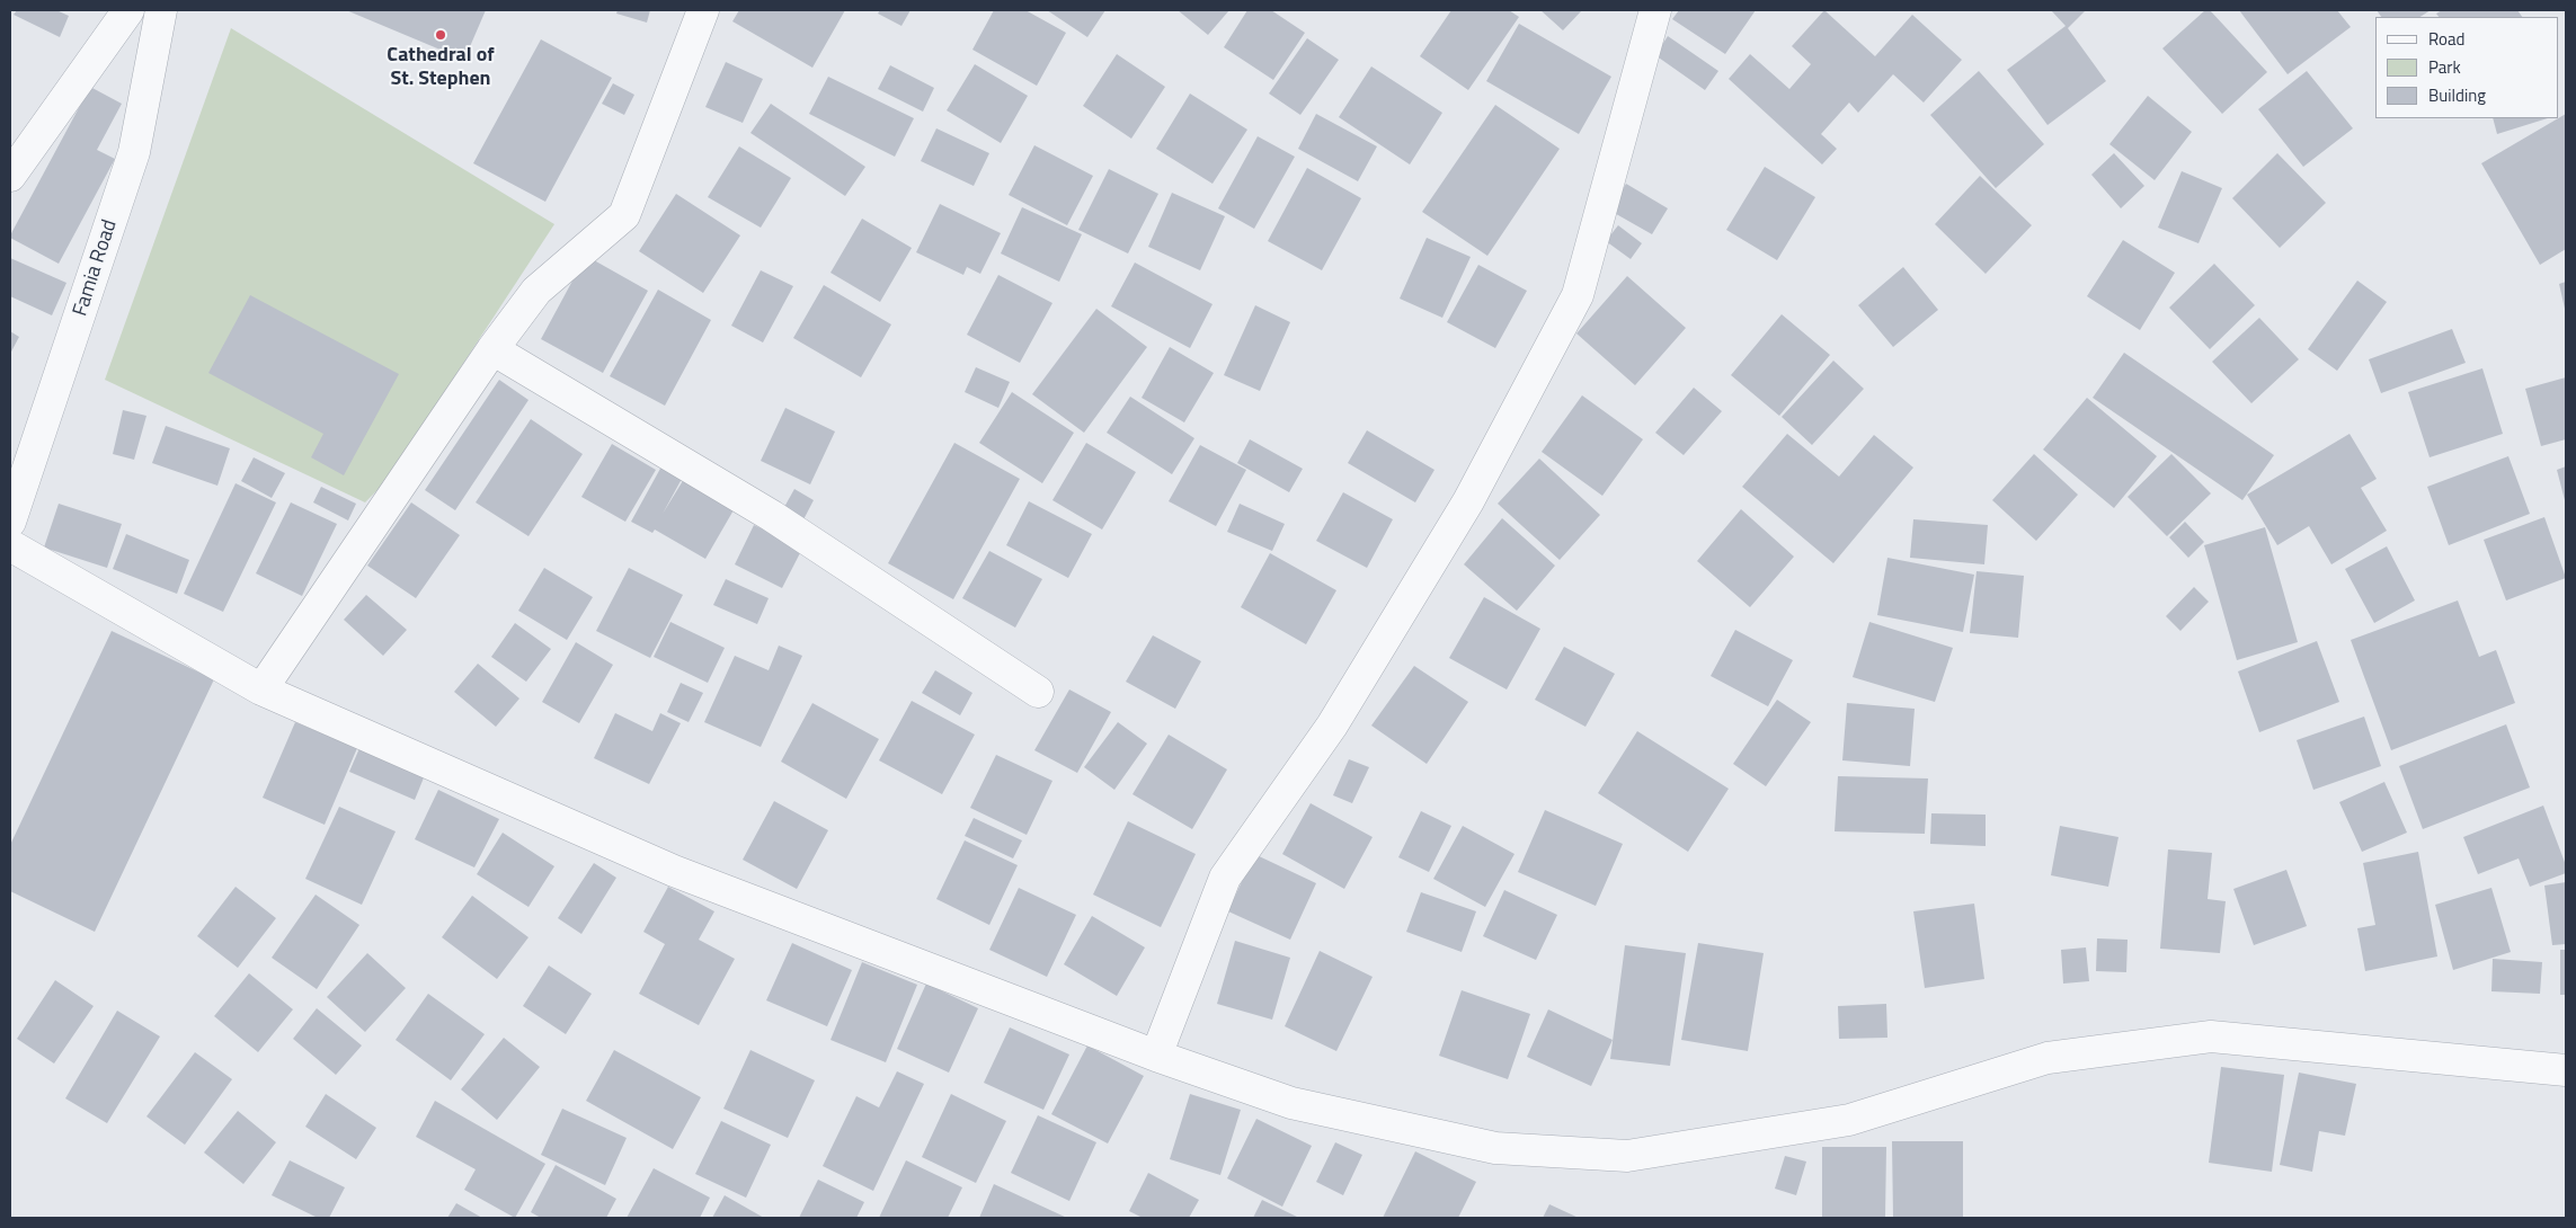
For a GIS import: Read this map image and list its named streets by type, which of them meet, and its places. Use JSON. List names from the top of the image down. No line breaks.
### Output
{"streets":{"street":["Famia Road"]},"places":["Cathedral of St. Stephen"],"legend":["Road","Park","Building"]}
